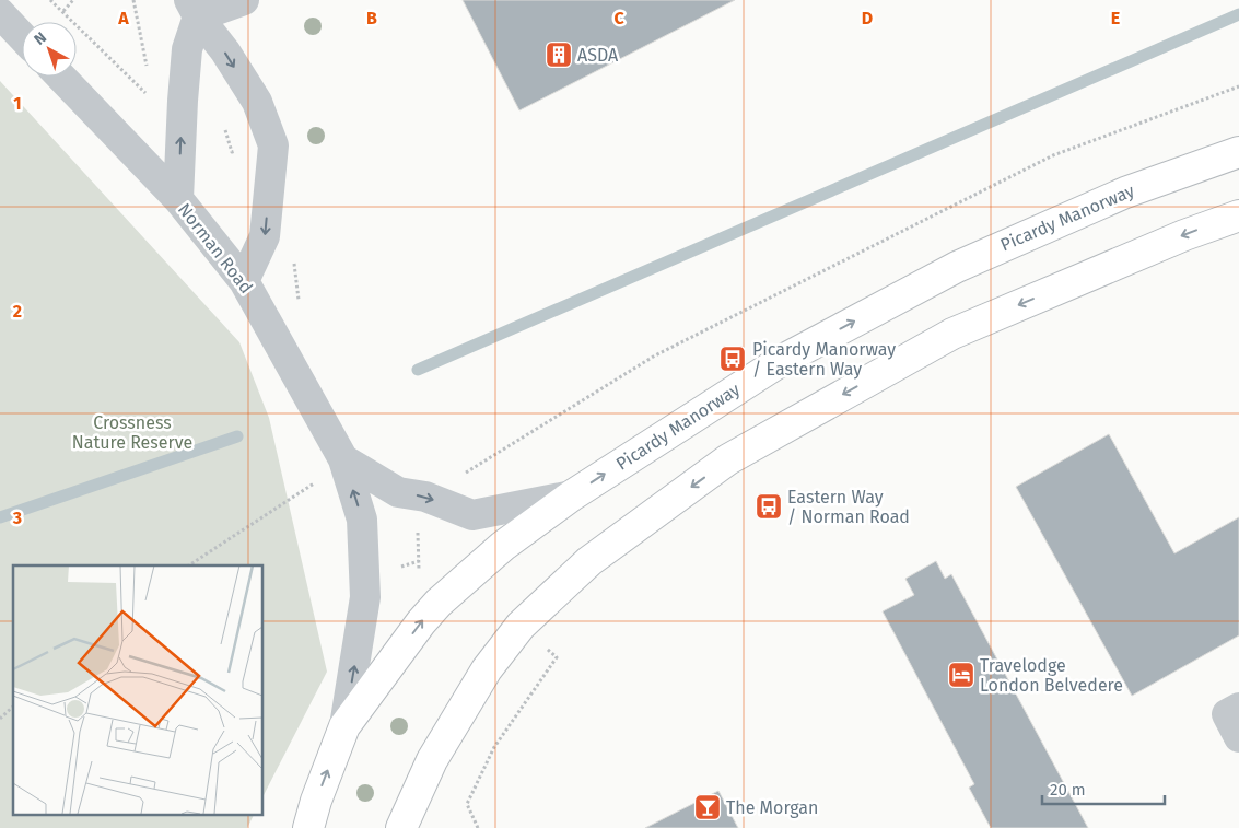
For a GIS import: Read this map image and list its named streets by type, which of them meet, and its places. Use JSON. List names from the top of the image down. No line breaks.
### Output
{"streets":{"main road":["Picardy Manorway"],"street":["Norman Road"]},"crossings":[["Picardy Manorway","Norman Road"]],"one_way":["Norman Road"],"parks":["Crossness Nature Reserve"],"places":{"building":["ASDA"],"bus stop":["Picardy Manorway / Eastern Way","Eastern Way / Norman Road"],"hotel":["Travelodge London Belvedere"],"bar":["The Morgan"]},"scale_bar":"20 m","north":"top left","grid":{"columns":["A","B","C","D","E"],"rows":["1","2","3"]}}
